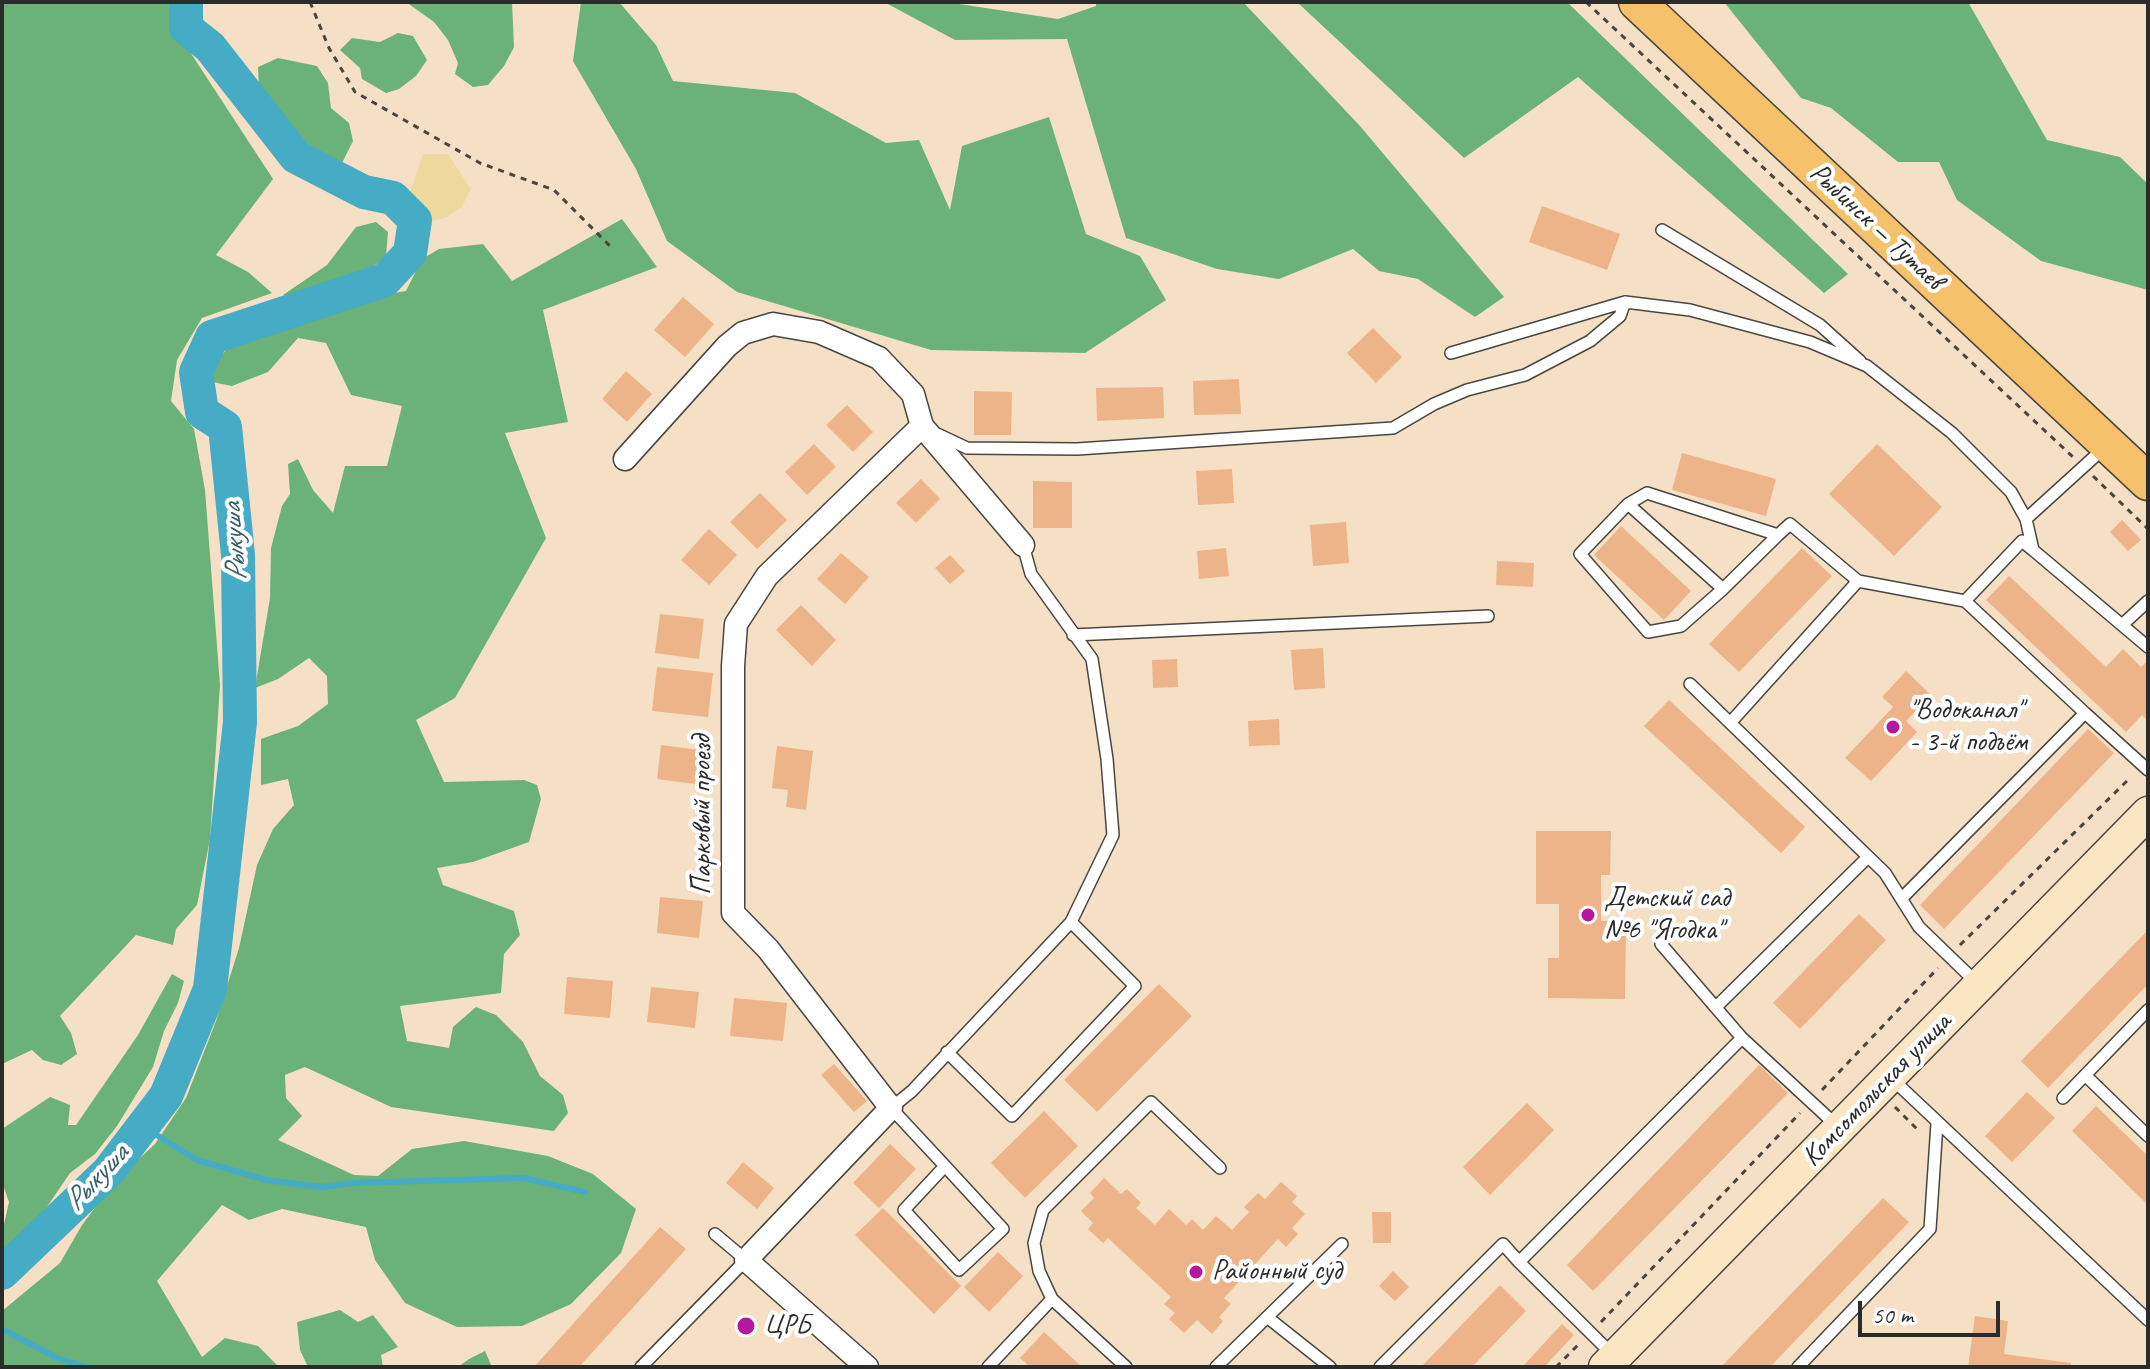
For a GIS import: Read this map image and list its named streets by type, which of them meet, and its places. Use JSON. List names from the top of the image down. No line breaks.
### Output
{"streets":{"main road":["Рыбинск — Тутаев","Комсомольская улица"],"street":["Парковый проезд"]},"water":["Рыкуша"],"places":["\"Водоканал\" - 3-й подъём","Детский сад №6 \"Ягодка\"","Районный суд","ЦРБ"],"scale_bar":"50 m"}
